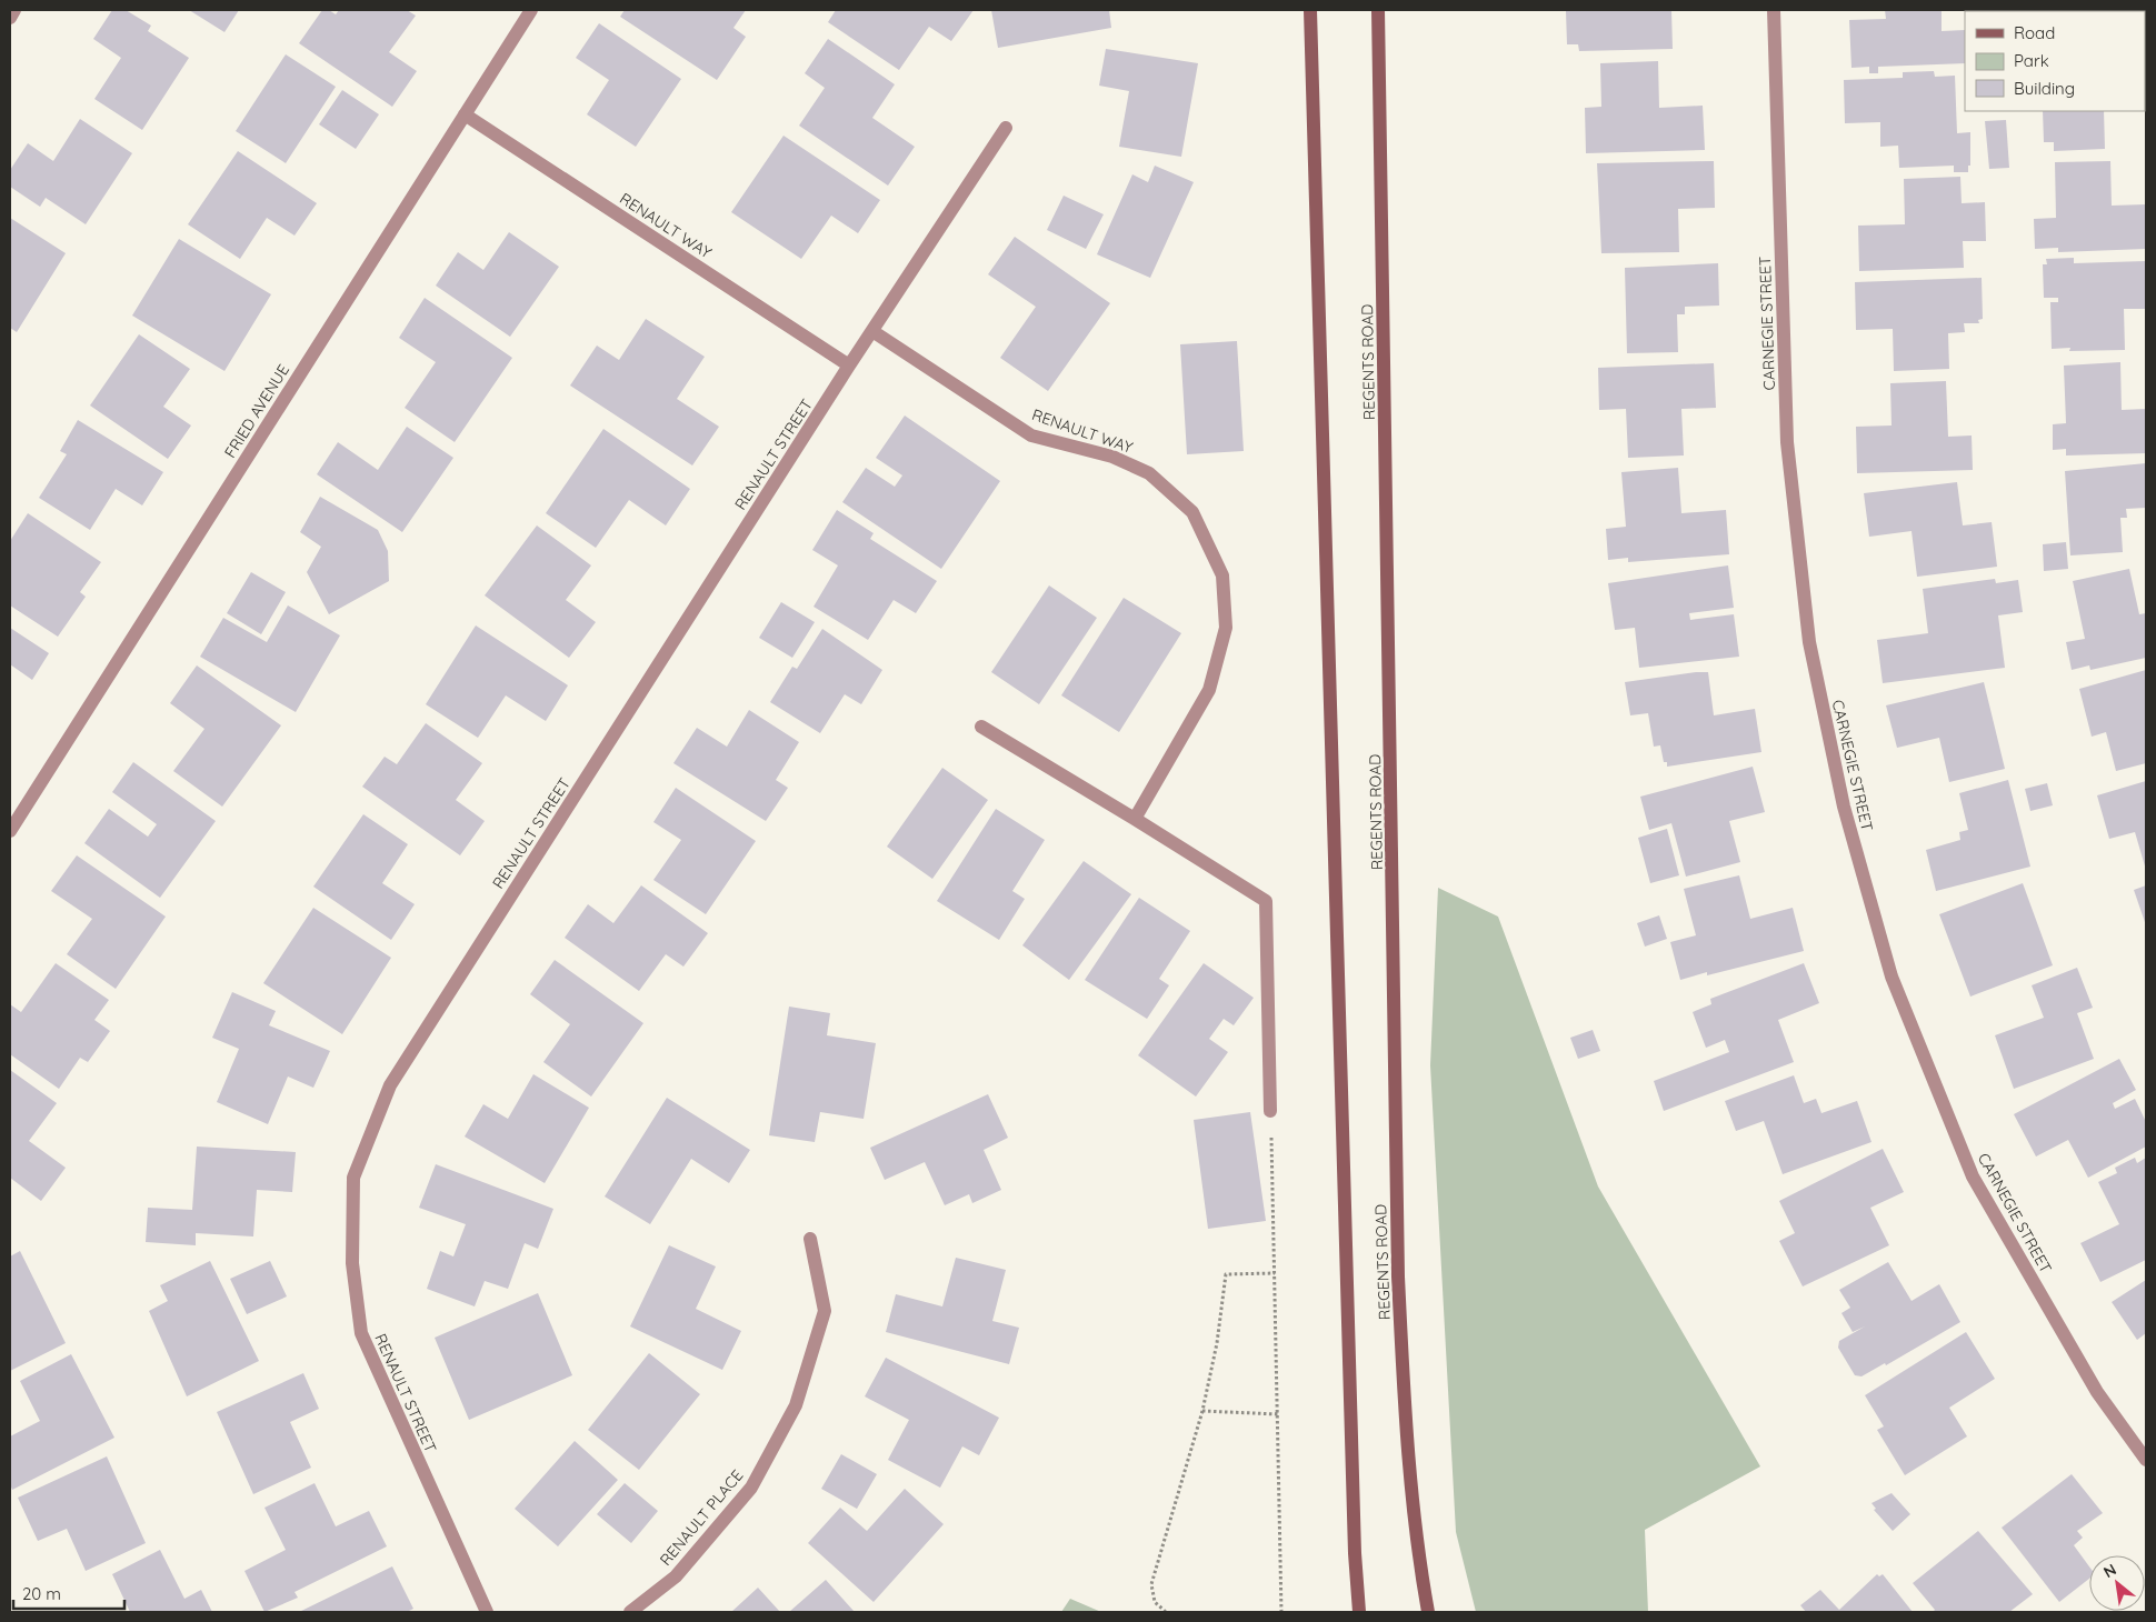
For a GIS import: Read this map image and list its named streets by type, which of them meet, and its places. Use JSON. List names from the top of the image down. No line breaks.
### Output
{"streets":{"main road":["REGENTS ROAD"],"street":["RENAULT WAY","CARNEGIE STREET","FRIED AVENUE","RENAULT STREET","RENAULT PLACE"]},"crossings":[["RENAULT WAY","FRIED AVENUE"],["RENAULT WAY","RENAULT STREET"]],"legend":["Road","Park","Building"],"scale_bar":"20 m","north":"top left"}
